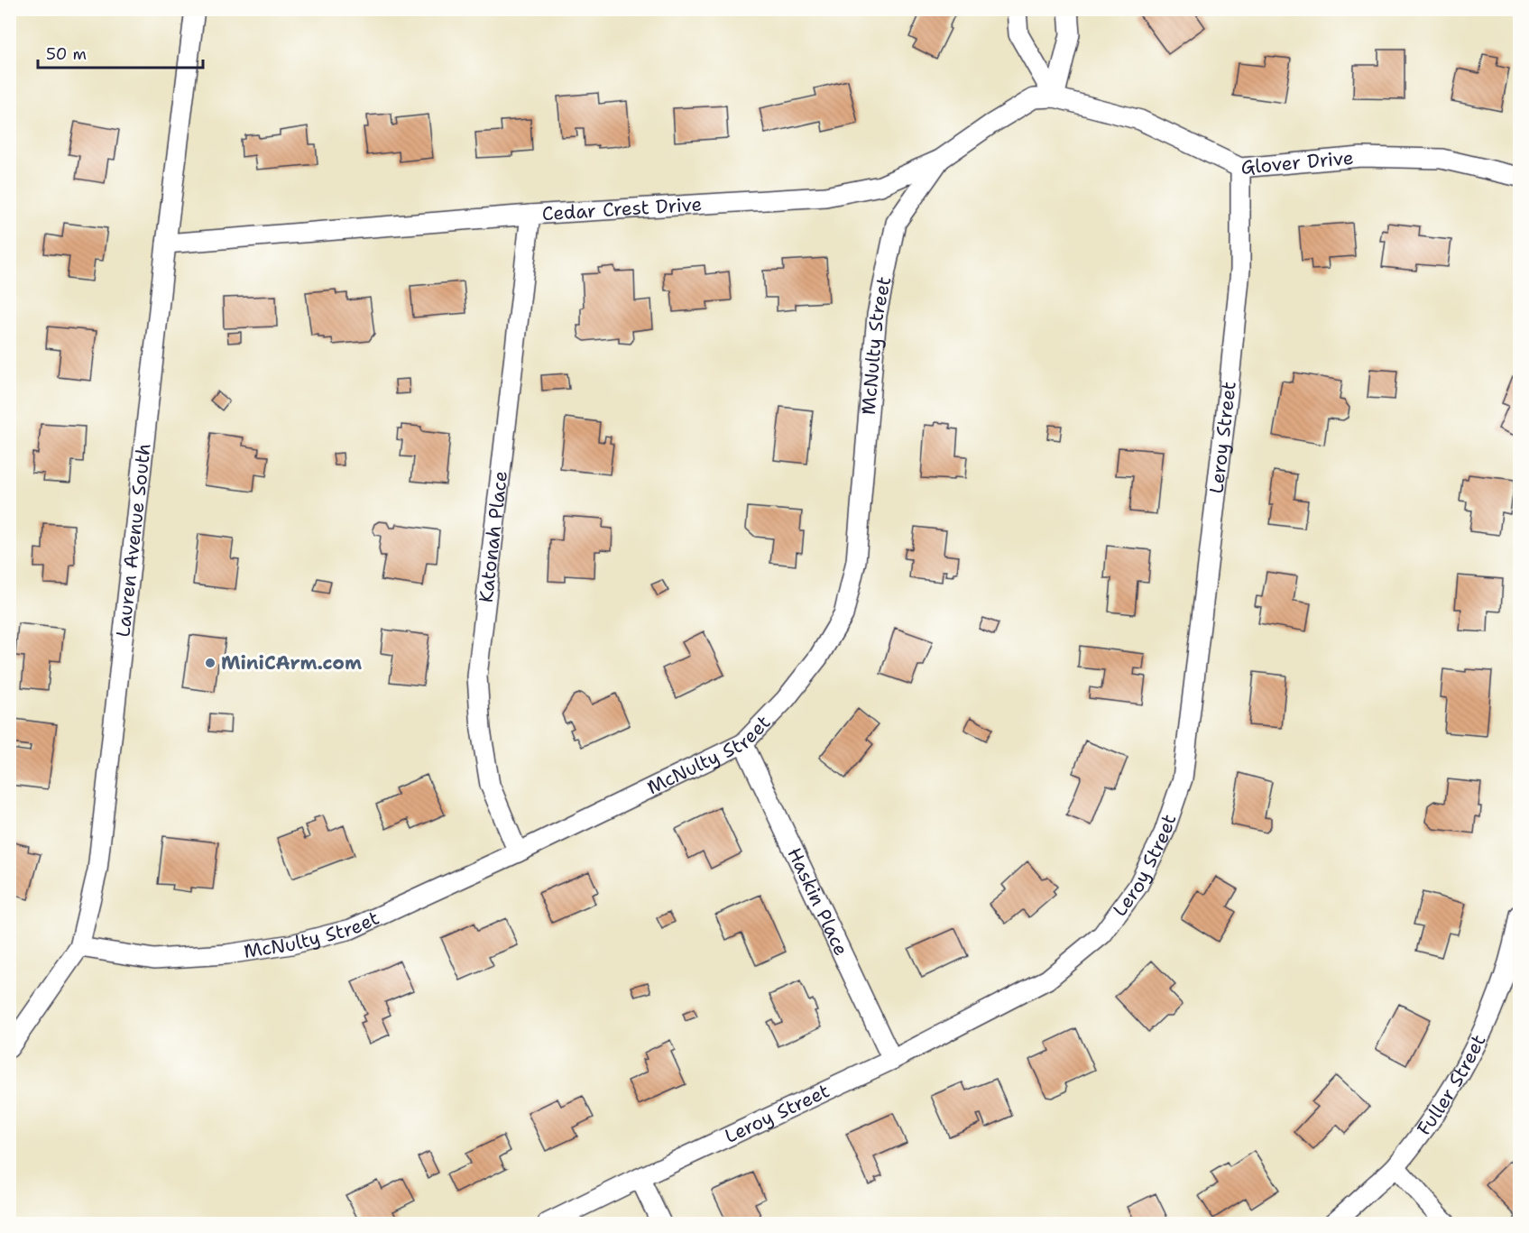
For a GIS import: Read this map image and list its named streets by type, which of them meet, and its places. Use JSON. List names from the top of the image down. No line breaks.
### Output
{"streets":{"street":["Glover Drive","Cedar Crest Drive","McNulty Street","Leroy Street","Katonah Place","Lauren Avenue South","Haskin Place","Fuller Street"]},"crossings":[["Glover Drive","Cedar Crest Drive"],["Glover Drive","Leroy Street"],["Cedar Crest Drive","McNulty Street"],["Cedar Crest Drive","Katonah Place"],["Cedar Crest Drive","Lauren Avenue South"],["McNulty Street","Katonah Place"],["McNulty Street","Lauren Avenue South"],["McNulty Street","Haskin Place"],["Leroy Street","Haskin Place"]],"places":["MiniCArm.com"],"scale_bar":"50 m"}
